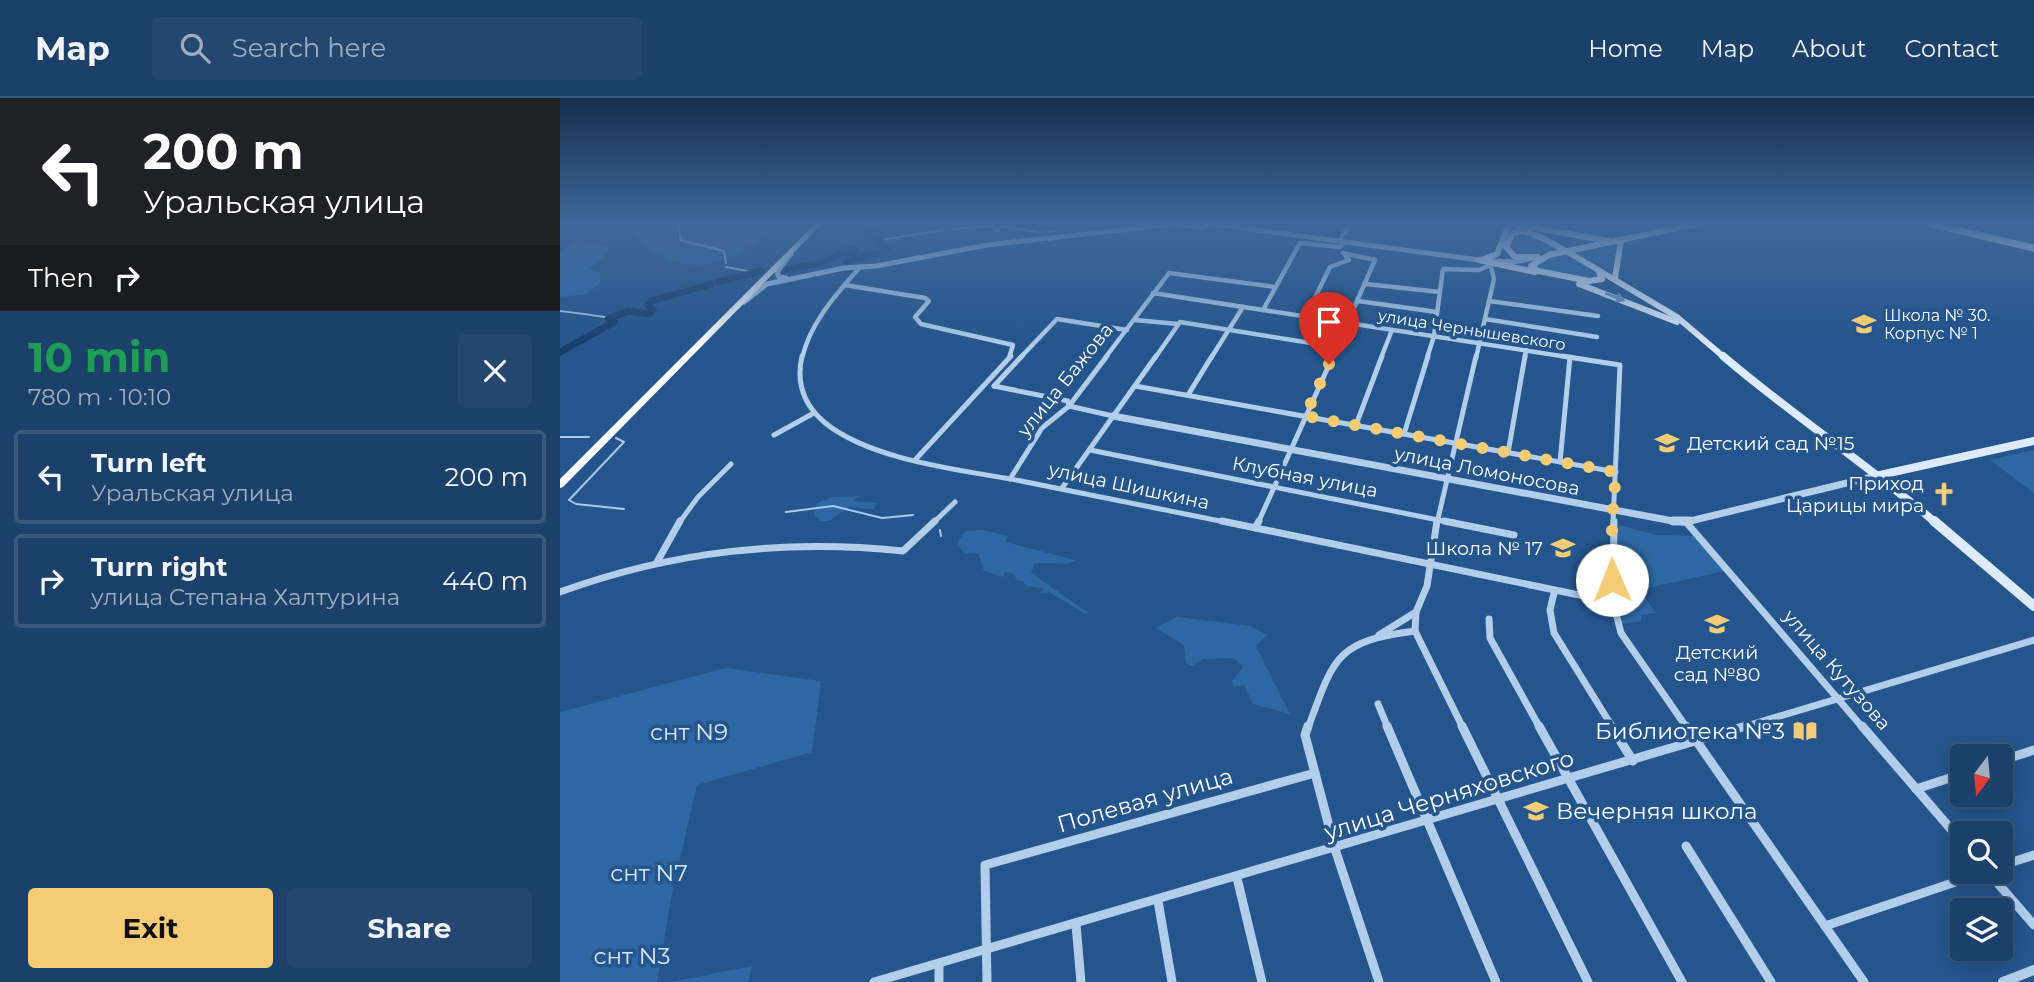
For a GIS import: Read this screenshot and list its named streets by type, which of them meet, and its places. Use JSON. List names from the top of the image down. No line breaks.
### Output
{"streets":{"main road":["улица Ломоносова"],"street":["улица Чернышевского","улица Бажова","Клубная улица","улица Шишкина","улица Кутузова","улица Черняховского","Полевая улица"]},"crossings":[["улица Чернышевского","улица Бажова"],["улица Бажова","улица Ломоносова"],["улица Бажова","улица Шишкина"],["улица Ломоносова","улица Кутузова"],["улица Кутузова","улица Черняховского"],["улица Черняховского","Полевая улица"]],"parks":["снт N9","снт N7","снт N3"],"places":{"school or university":["Школа № 30. Корпус № 1","Детский сад №15","Школа № 17","Детский сад №80","Вечерняя школа"],"church":["Приход Царицы мира"],"library":["Библиотека №3"]},"north":"bottom","page":{"header":"Map","search":"Search here","nav":["Home","Map","About","Contact"],"turn":["200 m","Уральская улица"],"then":"Then","heading":["10 min","780 m · 10:10"],"list":[{"name":"Turn left","note":"Уральская улица","value":"200 m"},{"name":"Turn right","note":"улица Степана Халтурина","value":"440 m"}],"buttons":["Exit","Share"]}}
